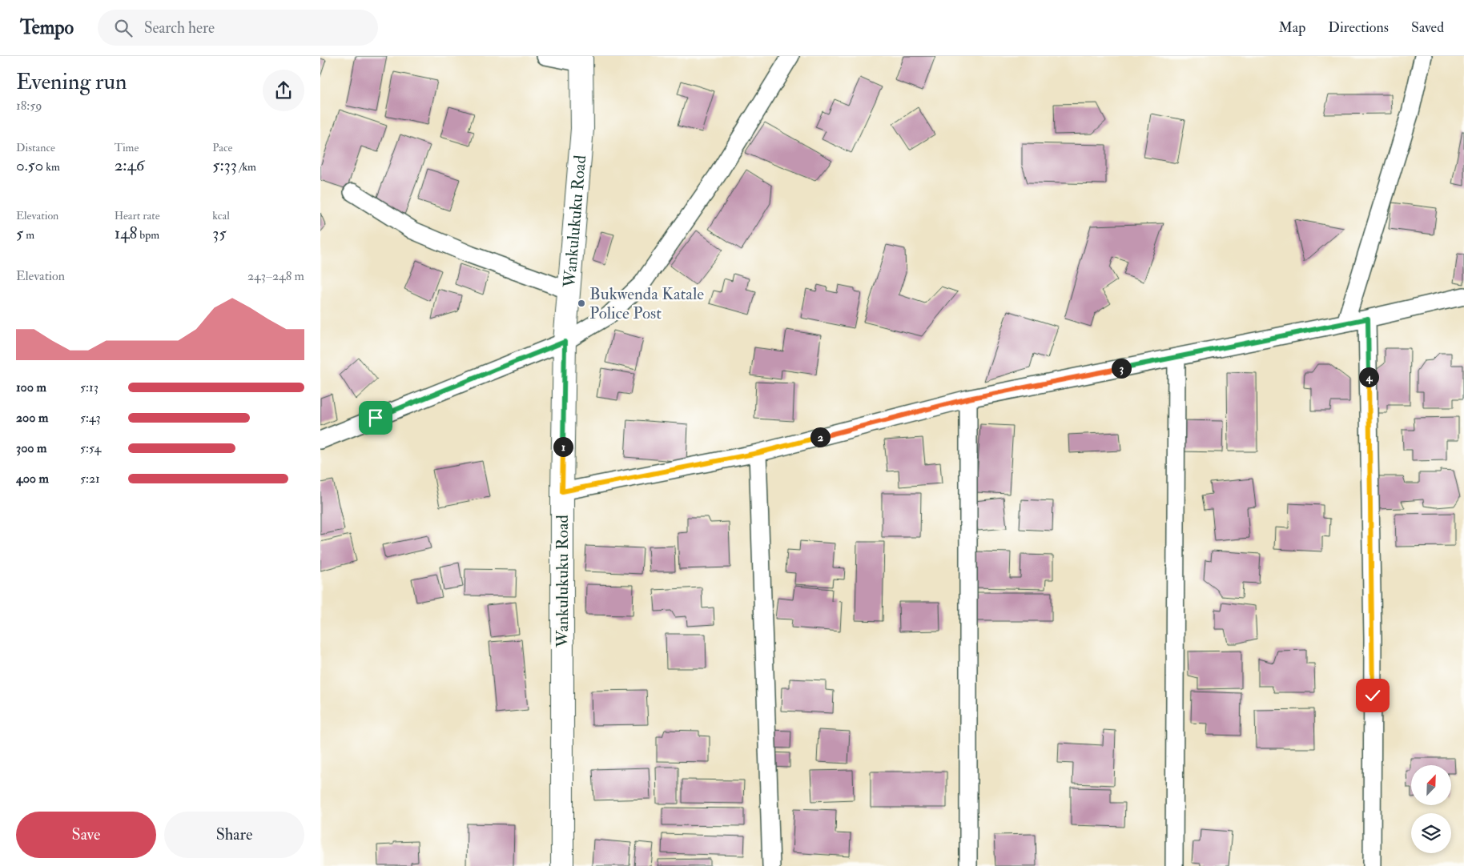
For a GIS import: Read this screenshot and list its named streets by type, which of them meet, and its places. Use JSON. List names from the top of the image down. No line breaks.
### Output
{"streets":{"main road":["Wankulukuku Road"]},"places":["Bukwenda Katale Police Post"],"north":"top right","page":{"header":"Tempo","search":"Search here","nav":["Map","Directions","Saved"],"heading":["Evening run","18:59"],"stats":[["Distance","0.50 km"],["Time","2:46"],["Pace","5:33 /km"],["Elevation","5 m"],["Heart rate","148 bpm"],["kcal","35"]],"chart":["Elevation","243–248 m"],"pins":["3","4","2","1"],"list":[{"name":"100 m","note":"5:13"},{"name":"200 m","note":"5:43"},{"name":"300 m","note":"5:54"},{"name":"400 m","note":"5:21"}],"buttons":["Save","Share"]}}
